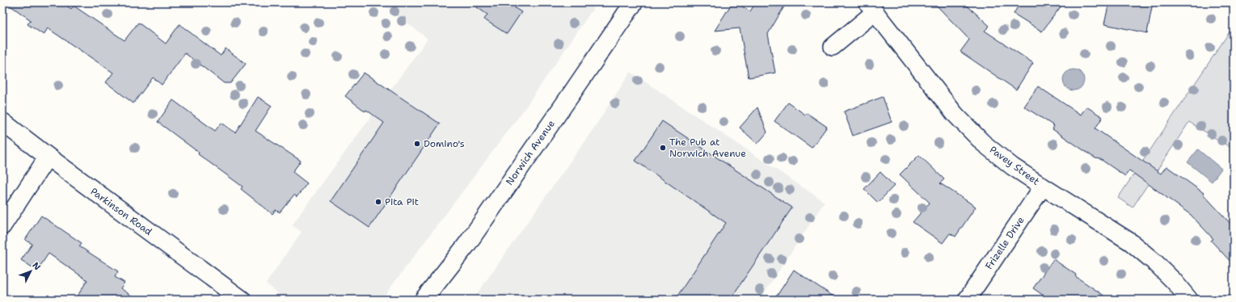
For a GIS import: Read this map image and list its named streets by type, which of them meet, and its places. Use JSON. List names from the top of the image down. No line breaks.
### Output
{"streets":{"main road":["Norwich Avenue","Parkinson Road"],"street":["Pavey Street","Frizelle Drive"]},"crossings":[["Pavey Street","Frizelle Drive"]],"places":["Domino's","The Pub at Norwich Avenue","Pita Pit"],"north":"top right"}
